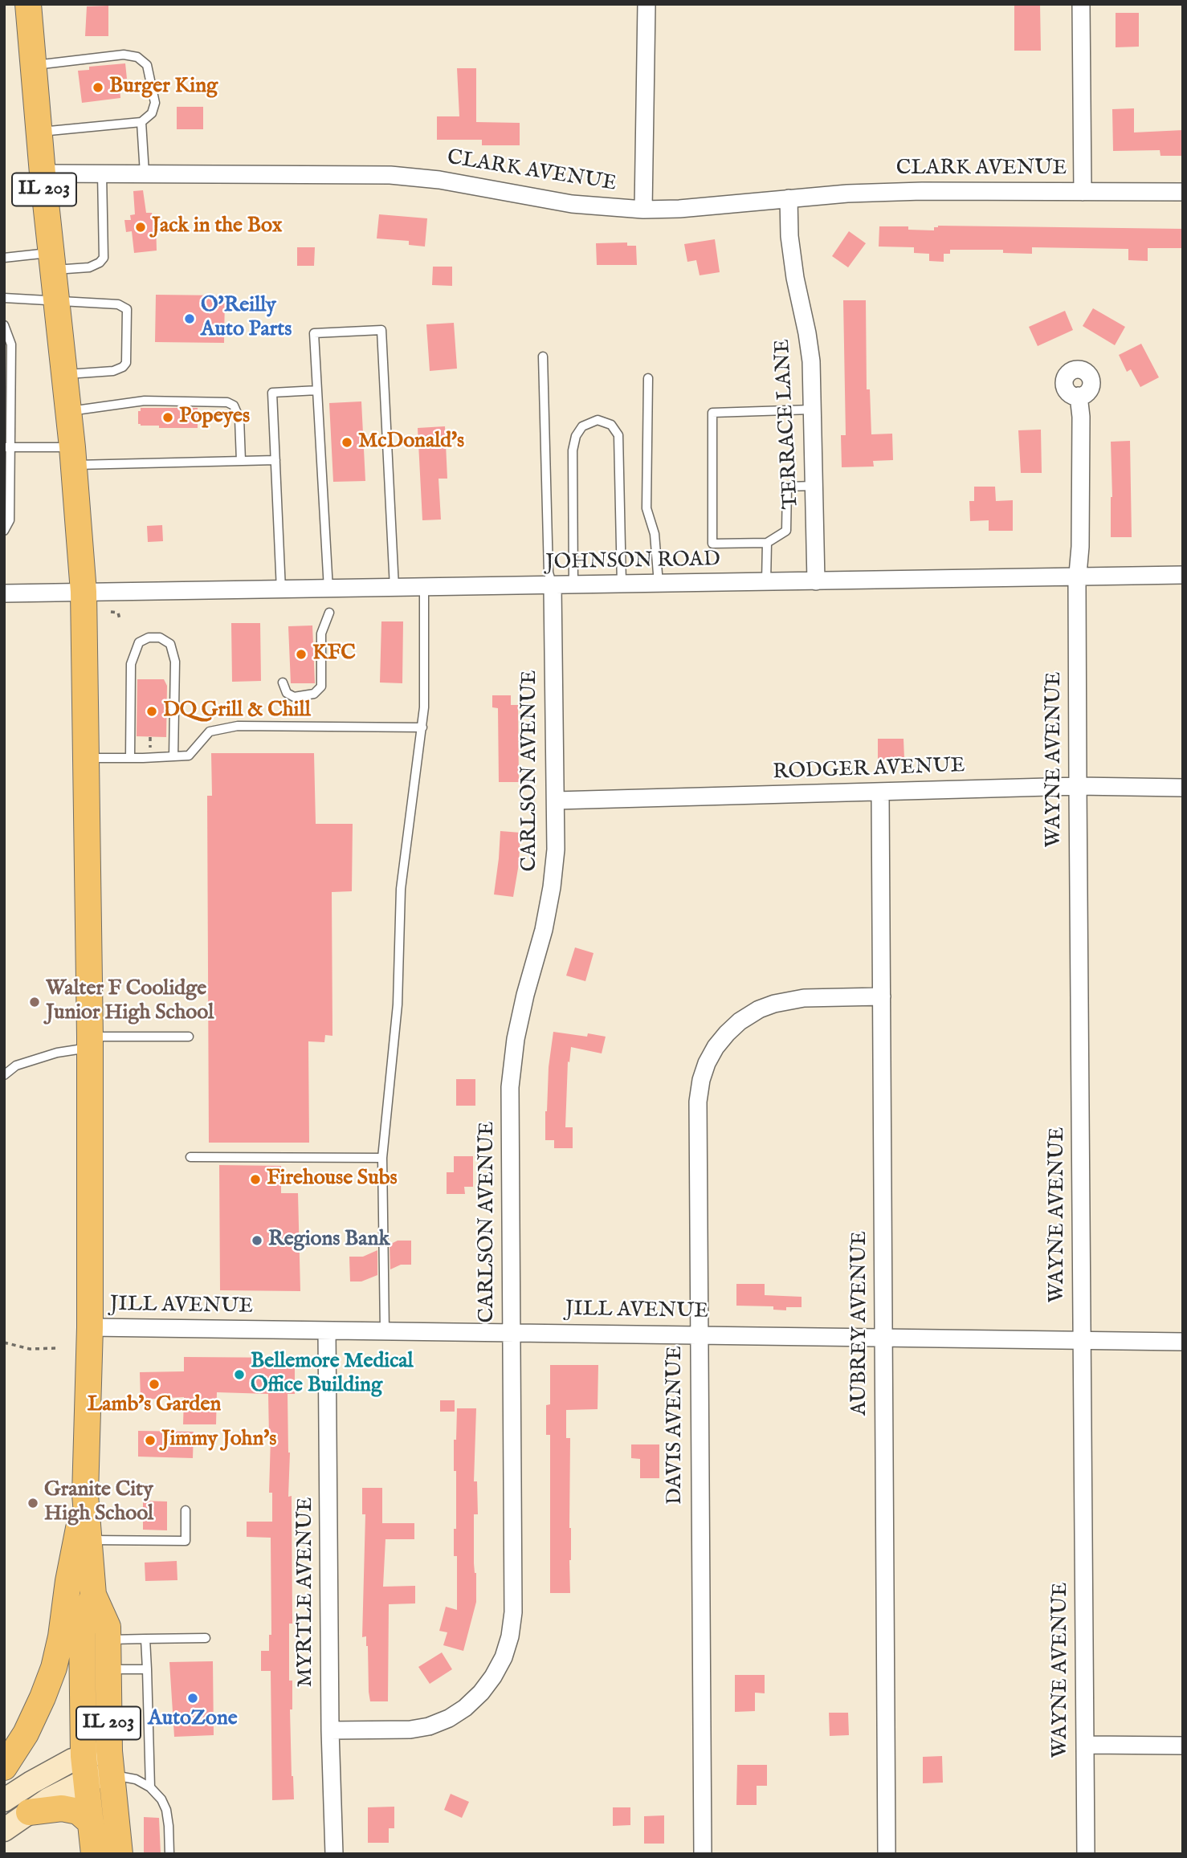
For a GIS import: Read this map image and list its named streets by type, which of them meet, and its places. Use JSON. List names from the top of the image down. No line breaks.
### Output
{"streets":{"main road":["IL 203"],"street":["CLARK AVENUE","TERRACE LANE","JOHNSON ROAD","WAYNE AVENUE","RODGER AVENUE","CARLSON AVENUE","JILL AVENUE","AUBREY AVENUE","DAVIS AVENUE","MYRTLE AVENUE"]},"crossings":[["CLARK AVENUE","IL 203"],["CLARK AVENUE","TERRACE LANE"],["IL 203","JOHNSON ROAD"],["IL 203","JILL AVENUE"],["TERRACE LANE","JOHNSON ROAD"],["JOHNSON ROAD","WAYNE AVENUE"],["JOHNSON ROAD","CARLSON AVENUE"],["WAYNE AVENUE","RODGER AVENUE"],["WAYNE AVENUE","JILL AVENUE"],["RODGER AVENUE","CARLSON AVENUE"],["RODGER AVENUE","AUBREY AVENUE"],["CARLSON AVENUE","JILL AVENUE"],["CARLSON AVENUE","MYRTLE AVENUE"],["JILL AVENUE","AUBREY AVENUE"],["JILL AVENUE","DAVIS AVENUE"],["JILL AVENUE","MYRTLE AVENUE"],["AUBREY AVENUE","DAVIS AVENUE"]],"places":["Burger King","Jack in the Box","O'Reilly Auto Parts","Popeyes","McDonald's","KFC","DQ Grill & Chill","Walter F Coolidge Junior High School","Firehouse Subs","Regions Bank","Bellemore Medical Office Building","Lamb's Garden","Jimmy John's","Granite City High School","AutoZone"]}
